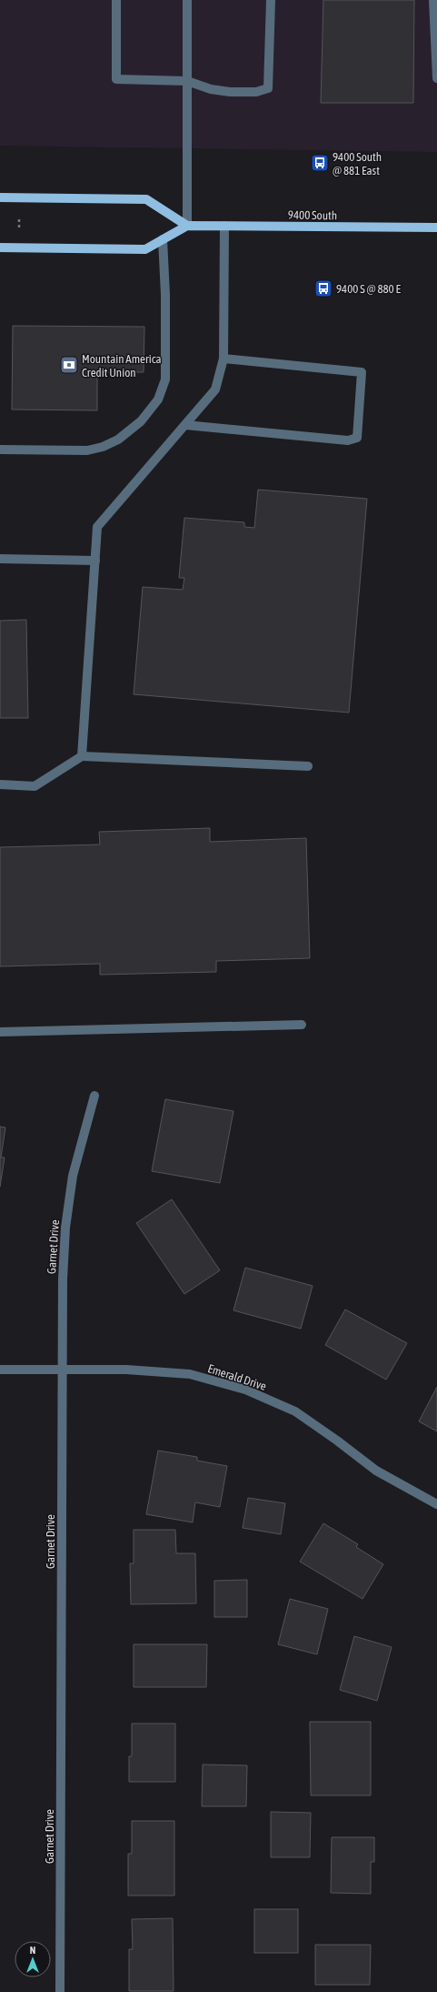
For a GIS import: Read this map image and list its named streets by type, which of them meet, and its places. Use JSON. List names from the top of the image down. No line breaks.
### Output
{"streets":{"main road":["9400 South"],"street":["Garnet Drive","Emerald Drive"]},"crossings":[["Garnet Drive","Emerald Drive"]],"places":{"bus stop":["9400 South @ 881 East","9400 S @ 880 E"],"bank":["Mountain America Credit Union"]},"north":"top"}
